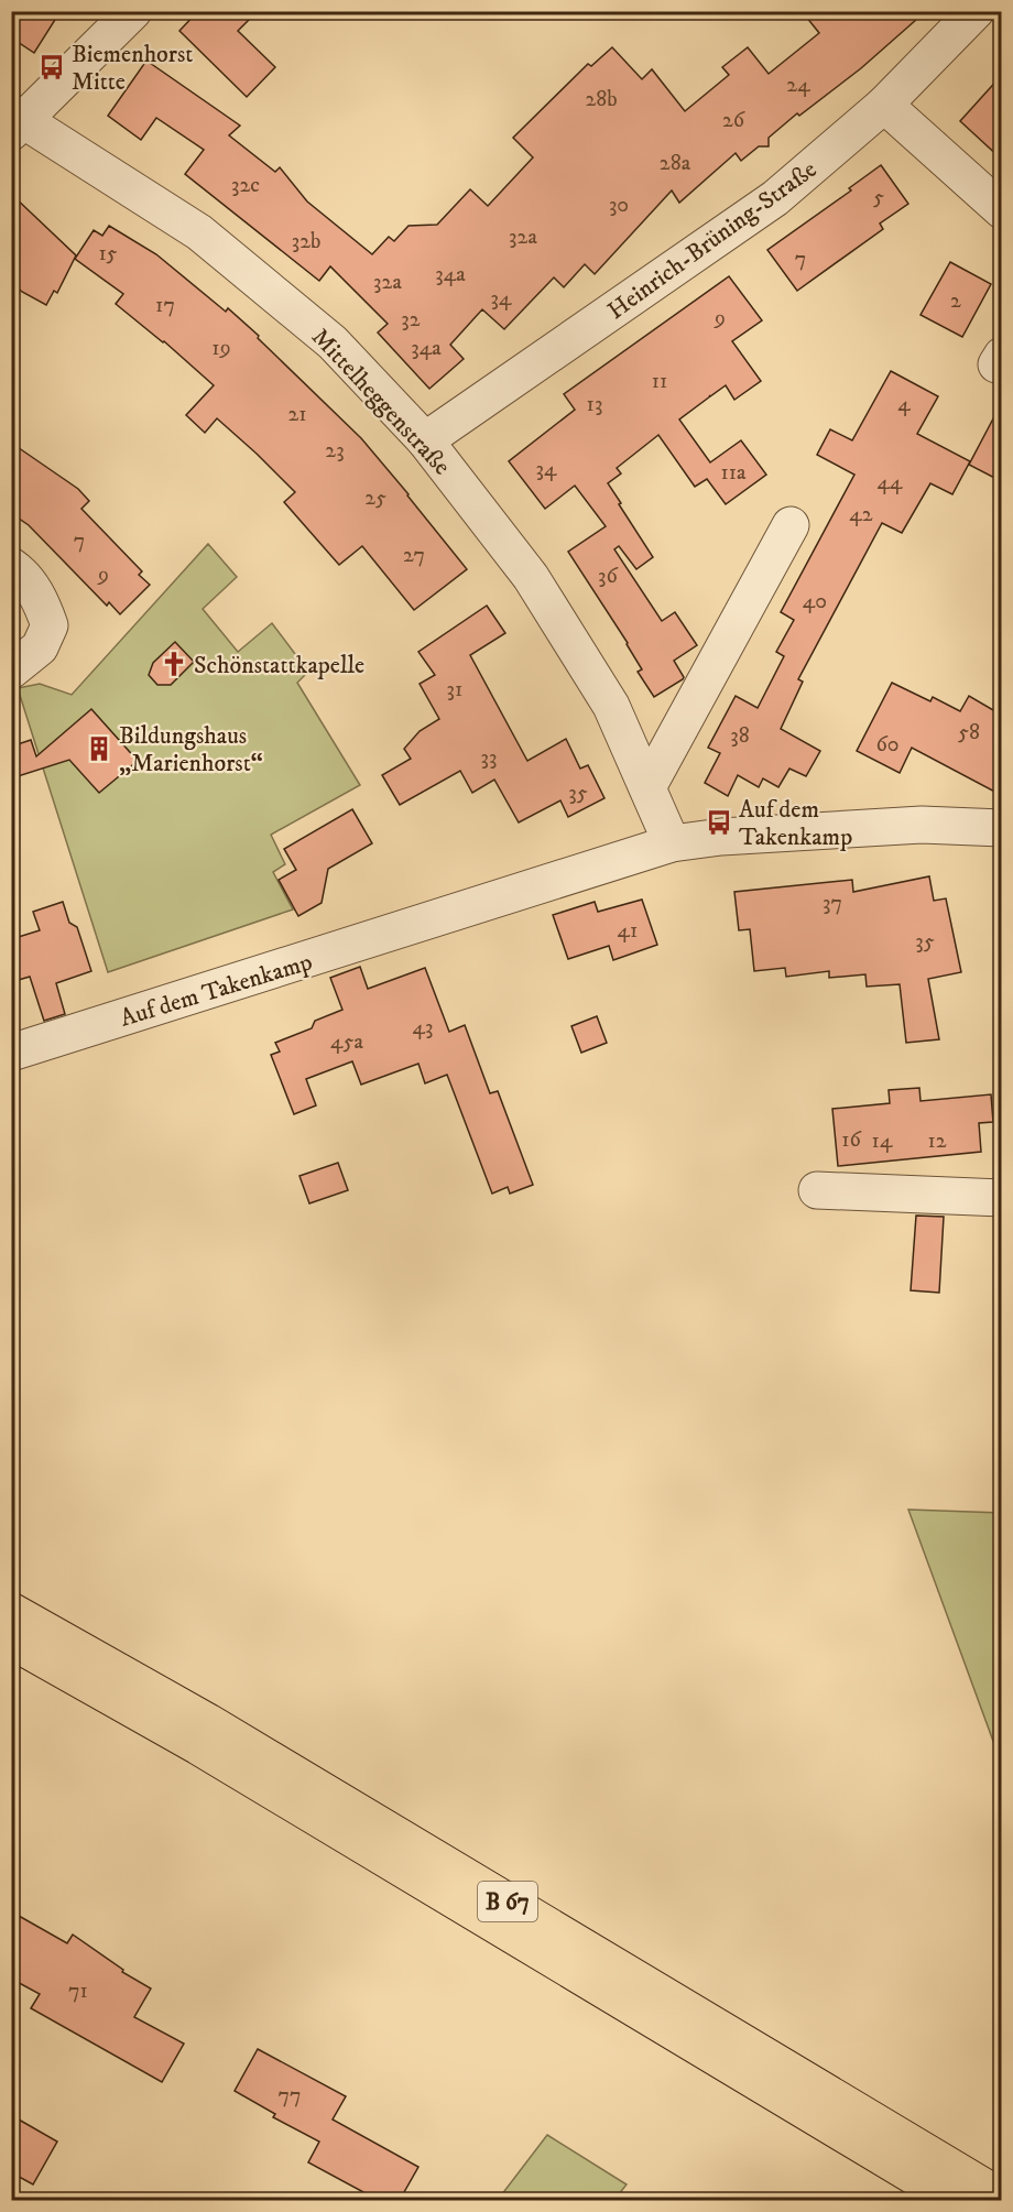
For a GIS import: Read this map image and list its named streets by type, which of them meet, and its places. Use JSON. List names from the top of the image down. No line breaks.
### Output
{"streets":{"highway":["B 67"],"street":["Heinrich-Brüning-Straße","Mittelheggenstraße","Auf dem Takenkamp"]},"crossings":[["Heinrich-Brüning-Straße","Mittelheggenstraße"],["Mittelheggenstraße","Auf dem Takenkamp"]],"places":{"bus stop":["Biemenhorst Mitte","Auf dem Takenkamp"],"church":["Schönstattkapelle"],"building":["Bildungshaus „Marienhorst“"]},"house_numbers":["24","28b","26","28a","32c","5","30","32a","32b","15","7","34a","32a","34","2","17","9","32","19","34a","11","13","4","21","23","34","11a","44","25","42","7","27","9","36","40","31","58","38","60","33","35","37","41","35","43","45a","16","14","12","71","77"]}
